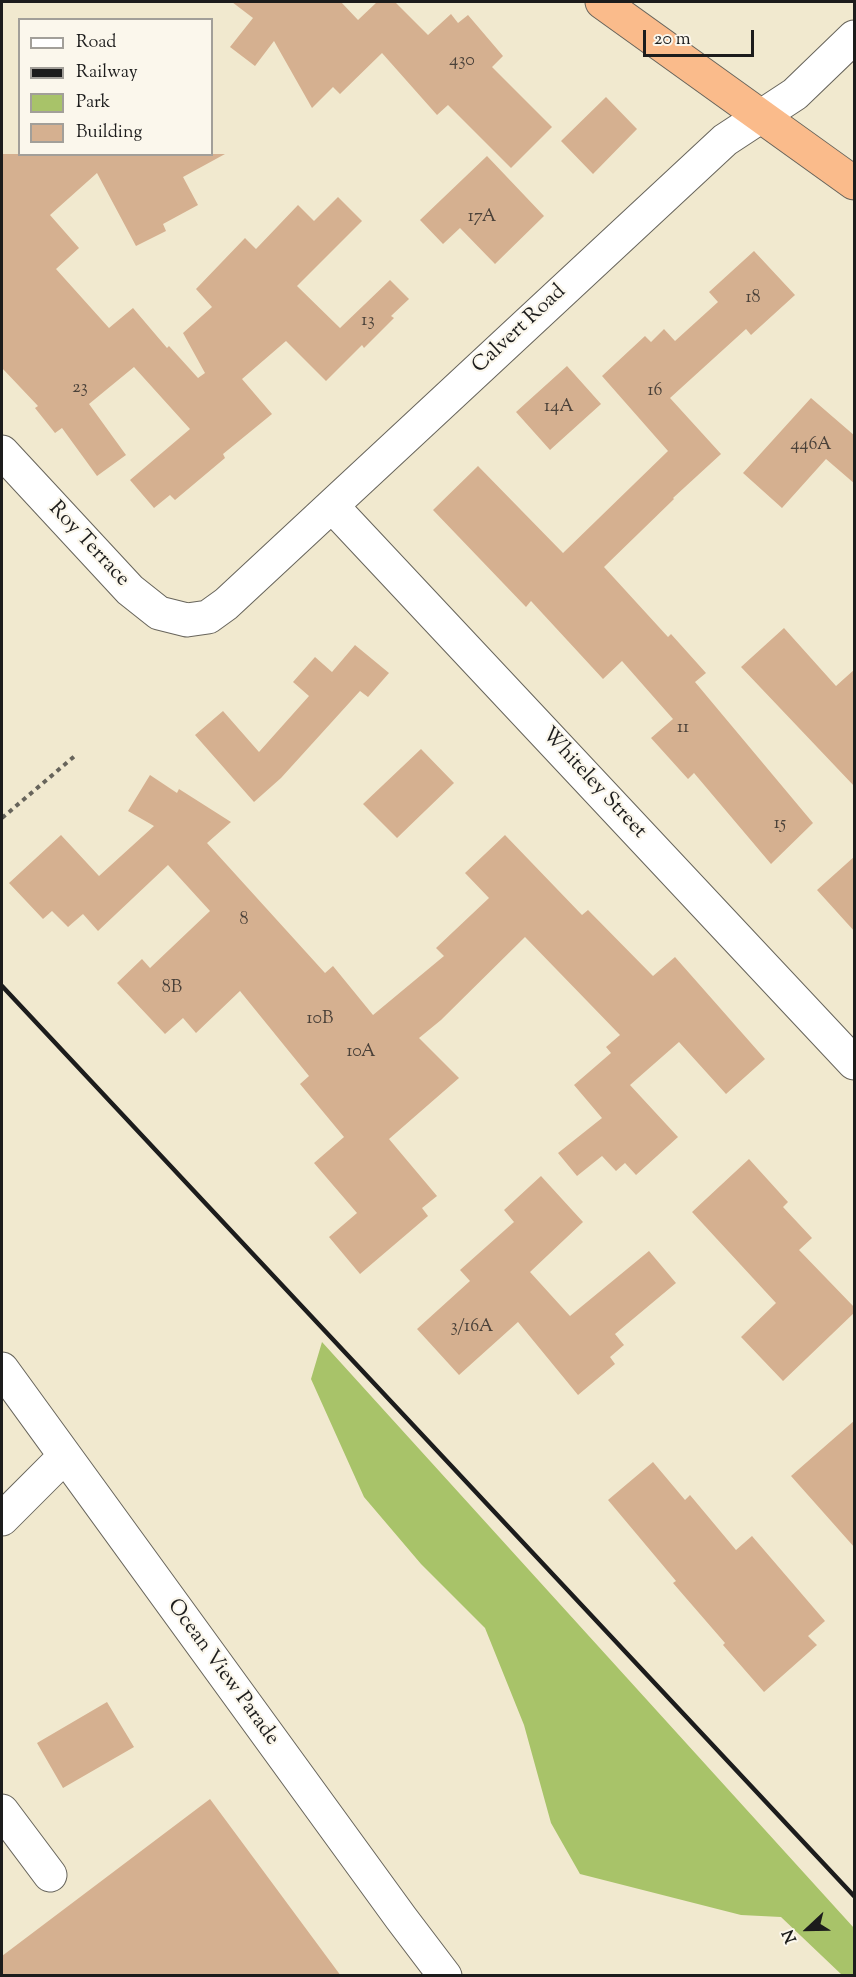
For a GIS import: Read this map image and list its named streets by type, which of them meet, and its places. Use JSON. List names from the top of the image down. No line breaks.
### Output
{"streets":{"street":["Calvert Road","Roy Terrace","Whiteley Street","Ocean View Parade"]},"crossings":[["Calvert Road","Roy Terrace"],["Calvert Road","Whiteley Street"]],"house_numbers":["430","17A","18","13","23","16","14A","446A","11","15","8","8B","10B","10A","3/16A"],"legend":["Road","Railway","Park","Building"],"scale_bar":"20 m","north":"left"}
